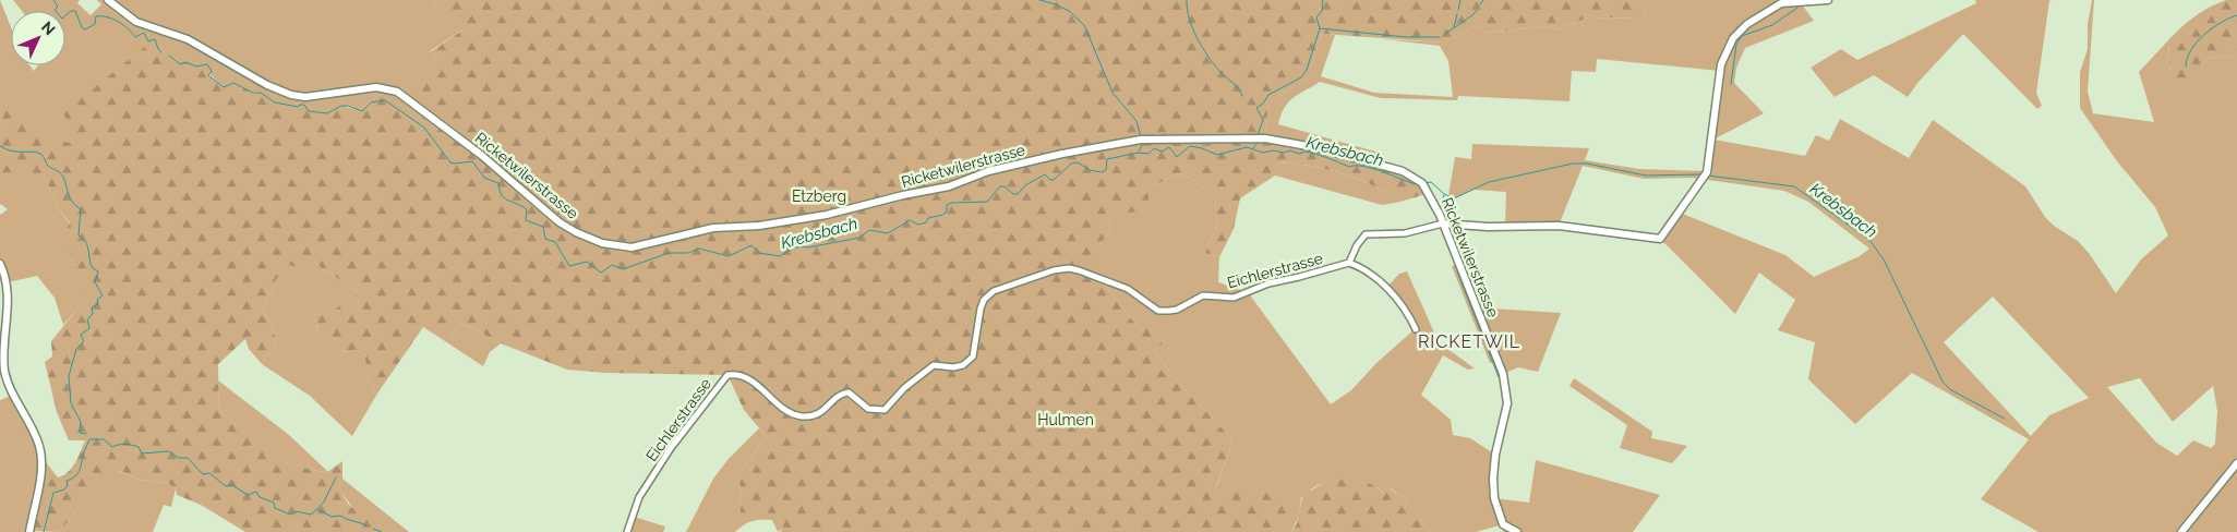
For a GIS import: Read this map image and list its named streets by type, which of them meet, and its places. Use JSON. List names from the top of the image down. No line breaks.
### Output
{"streets":{"street":["Ricketwilerstrasse","Eichlerstrasse"]},"districts":["RICKETWIL"],"water":["Krebsbach"],"parks":["Etzberg","Hulmen"],"north":"top right"}
